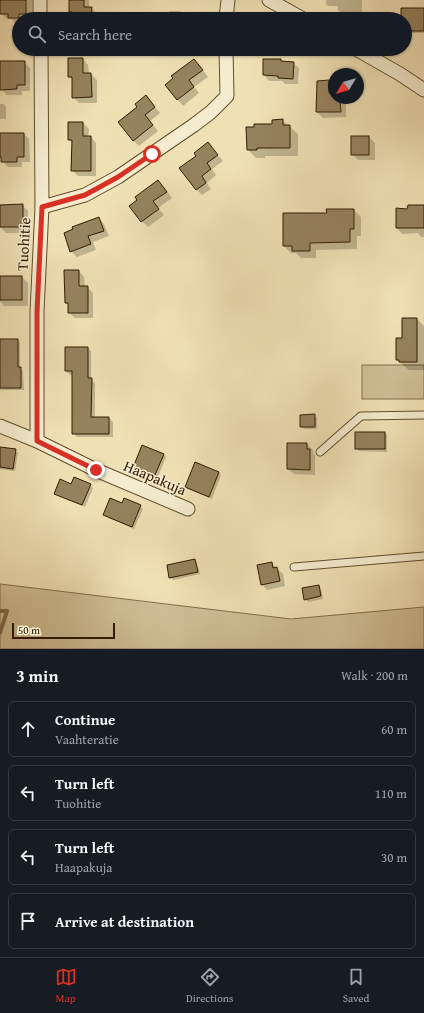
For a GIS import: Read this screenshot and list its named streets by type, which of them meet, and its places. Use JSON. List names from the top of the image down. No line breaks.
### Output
{"streets":{"street":["Tuohitie","Haapakuja"]},"crossings":[["Tuohitie","Haapakuja"]],"scale_bar":"50 m","north":"bottom left","page":{"search":"Search here","scale":"50 m","heading":["3 min","Walk · 200 m"],"list":[["Continue","Vaahteratie","60 m"],["Turn left","Tuohitie","110 m"],["Turn left","Haapakuja","30 m"],"Arrive at destination"],"nav":["Map","Directions","Saved"]}}
